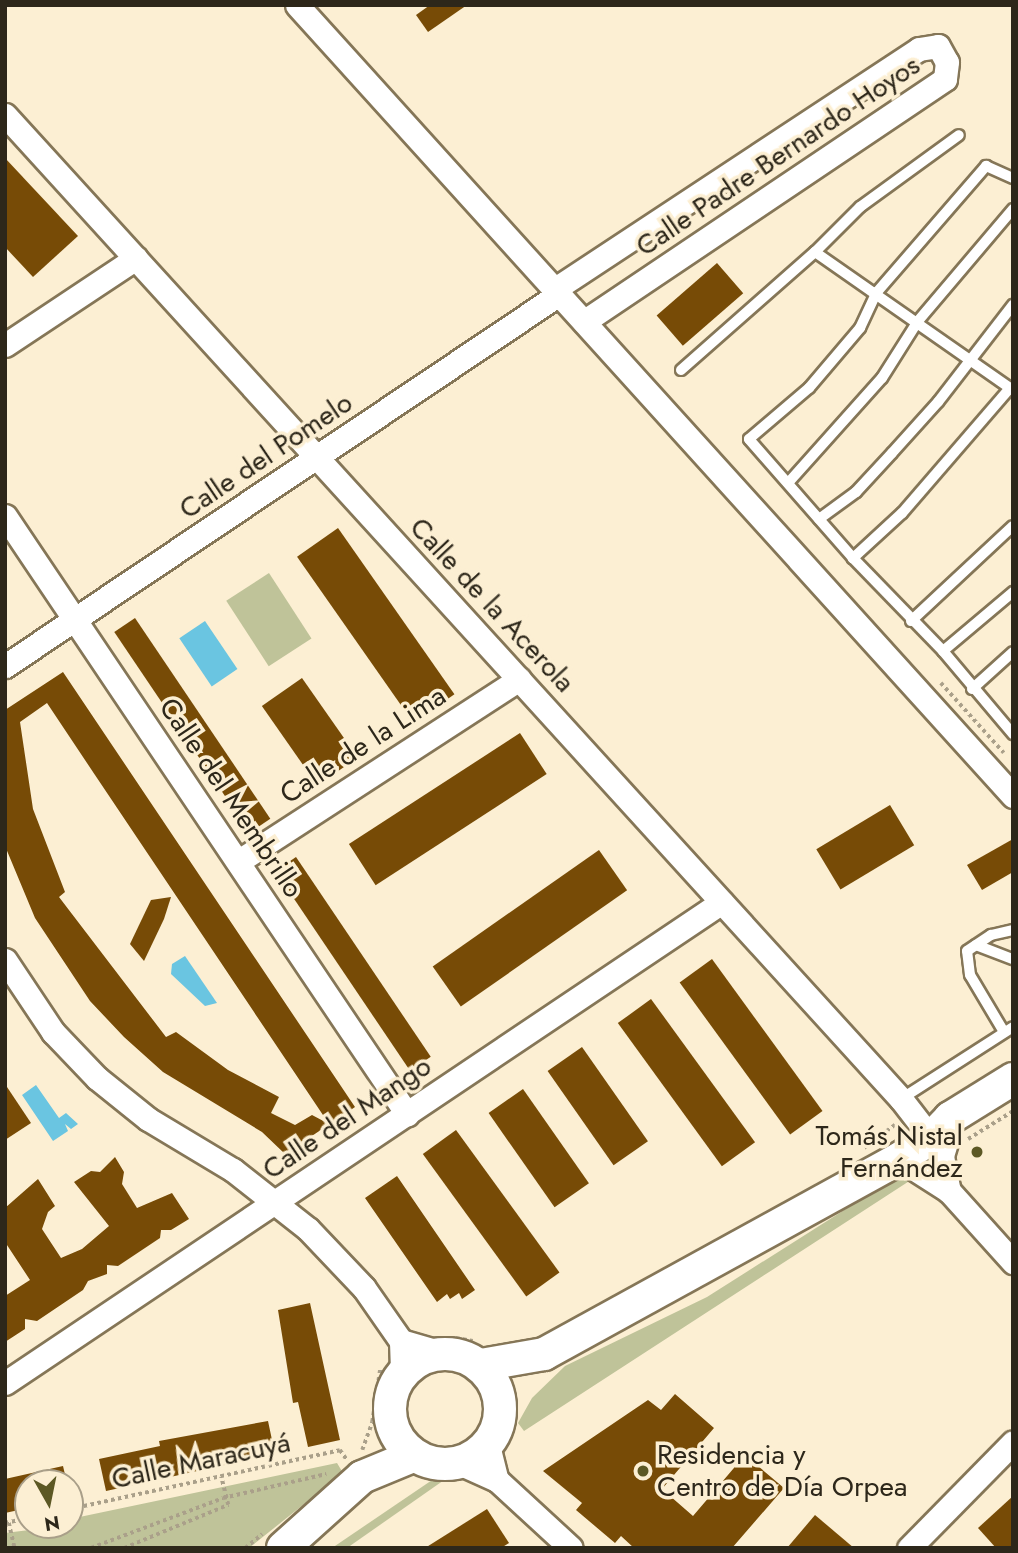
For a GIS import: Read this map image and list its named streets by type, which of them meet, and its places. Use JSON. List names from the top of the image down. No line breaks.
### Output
{"streets":{"street":["Calle Padre Bernardo Hoyos","Calle del Pomelo","Calle de la Acerola","Calle de la Lima","Calle del Membrillo","Calle del Mango"],"path":["Calle Maracuyá"]},"crossings":[["Calle Padre Bernardo Hoyos","Calle del Pomelo"],["Calle del Pomelo","Calle de la Acerola"],["Calle del Pomelo","Calle del Membrillo"],["Calle de la Acerola","Calle de la Lima"],["Calle de la Acerola","Calle del Mango"],["Calle de la Lima","Calle del Membrillo"],["Calle del Membrillo","Calle del Mango"]],"places":["Tomás Nistal Fernández","Residencia y Centro de Día Orpea"],"north":"bottom"}
